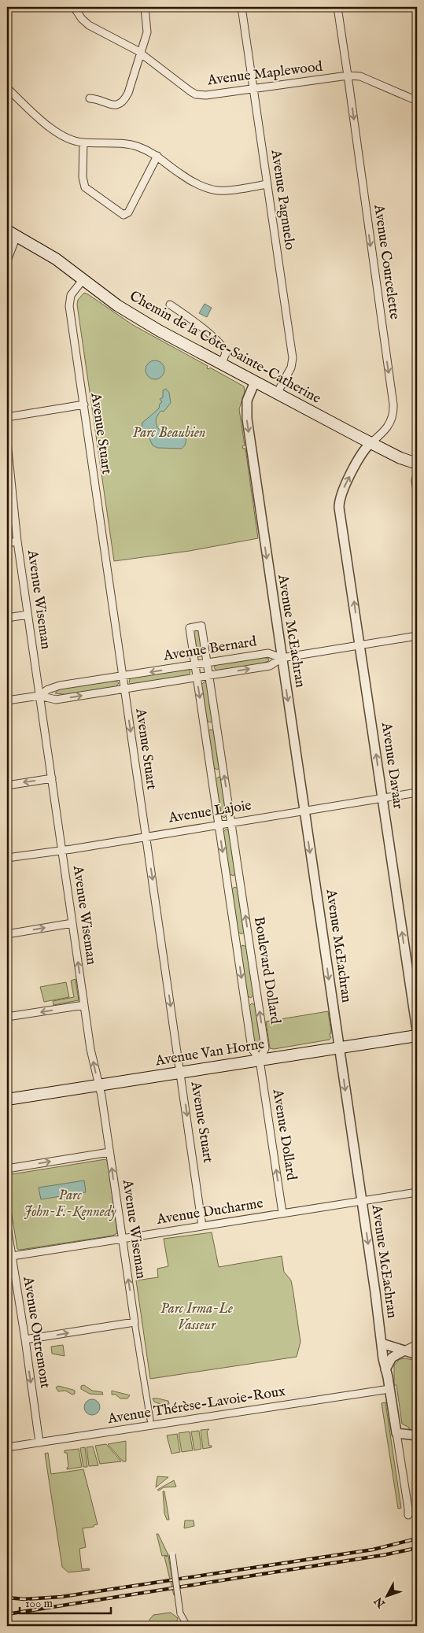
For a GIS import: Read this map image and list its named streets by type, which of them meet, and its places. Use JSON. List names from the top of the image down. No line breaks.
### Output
{"streets":{"main road":["Chemin de la Côte-Sainte-Catherine","Avenue Van Horne"],"street":["Avenue Maplewood","Avenue Pagnuelo","Avenue Courcelette","Avenue Stuart","Avenue Wiseman","Avenue McEachran","Avenue Bernard","Avenue Davaar","Avenue Lajoie","Boulevard Dollard","Avenue Dollard","Avenue Ducharme","Avenue Outremont","Avenue Thérèse-Lavoie-Roux"]},"crossings":[["Avenue Maplewood","Avenue Pagnuelo"],["Avenue Maplewood","Avenue Courcelette"],["Avenue Pagnuelo","Chemin de la Côte-Sainte-Catherine"],["Avenue Courcelette","Chemin de la Côte-Sainte-Catherine"],["Avenue Courcelette","Avenue Davaar"],["Chemin de la Côte-Sainte-Catherine","Avenue Stuart"],["Chemin de la Côte-Sainte-Catherine","Avenue McEachran"],["Chemin de la Côte-Sainte-Catherine","Avenue Davaar"],["Avenue Stuart","Avenue Bernard"],["Avenue Stuart","Avenue Lajoie"],["Avenue Stuart","Avenue Van Horne"],["Avenue Stuart","Avenue Ducharme"],["Avenue Wiseman","Avenue Bernard"],["Avenue Wiseman","Avenue Lajoie"],["Avenue Wiseman","Avenue Van Horne"],["Avenue Wiseman","Avenue Ducharme"],["Avenue McEachran","Avenue Bernard"],["Avenue McEachran","Avenue Lajoie"],["Avenue McEachran","Avenue Van Horne"],["Avenue McEachran","Avenue Ducharme"],["Avenue McEachran","Avenue Thérèse-Lavoie-Roux"],["Avenue Bernard","Boulevard Dollard"],["Avenue Davaar","Avenue Lajoie"],["Avenue Lajoie","Boulevard Dollard"],["Boulevard Dollard","Avenue Van Horne"],["Boulevard Dollard","Avenue Dollard"],["Avenue Van Horne","Avenue Dollard"],["Avenue Dollard","Avenue Ducharme"],["Avenue Ducharme","Avenue Outremont"],["Avenue Outremont","Avenue Thérèse-Lavoie-Roux"]],"one_way":["Avenue Courcelette","Avenue Stuart","Avenue McEachran","Avenue Davaar","Avenue Dollard","Avenue Outremont"],"parks":["Parc Beaubien","Parc John-F.-Kennedy","Parc Irma-Le Vasseur"],"scale_bar":"100 m","north":"bottom left"}
